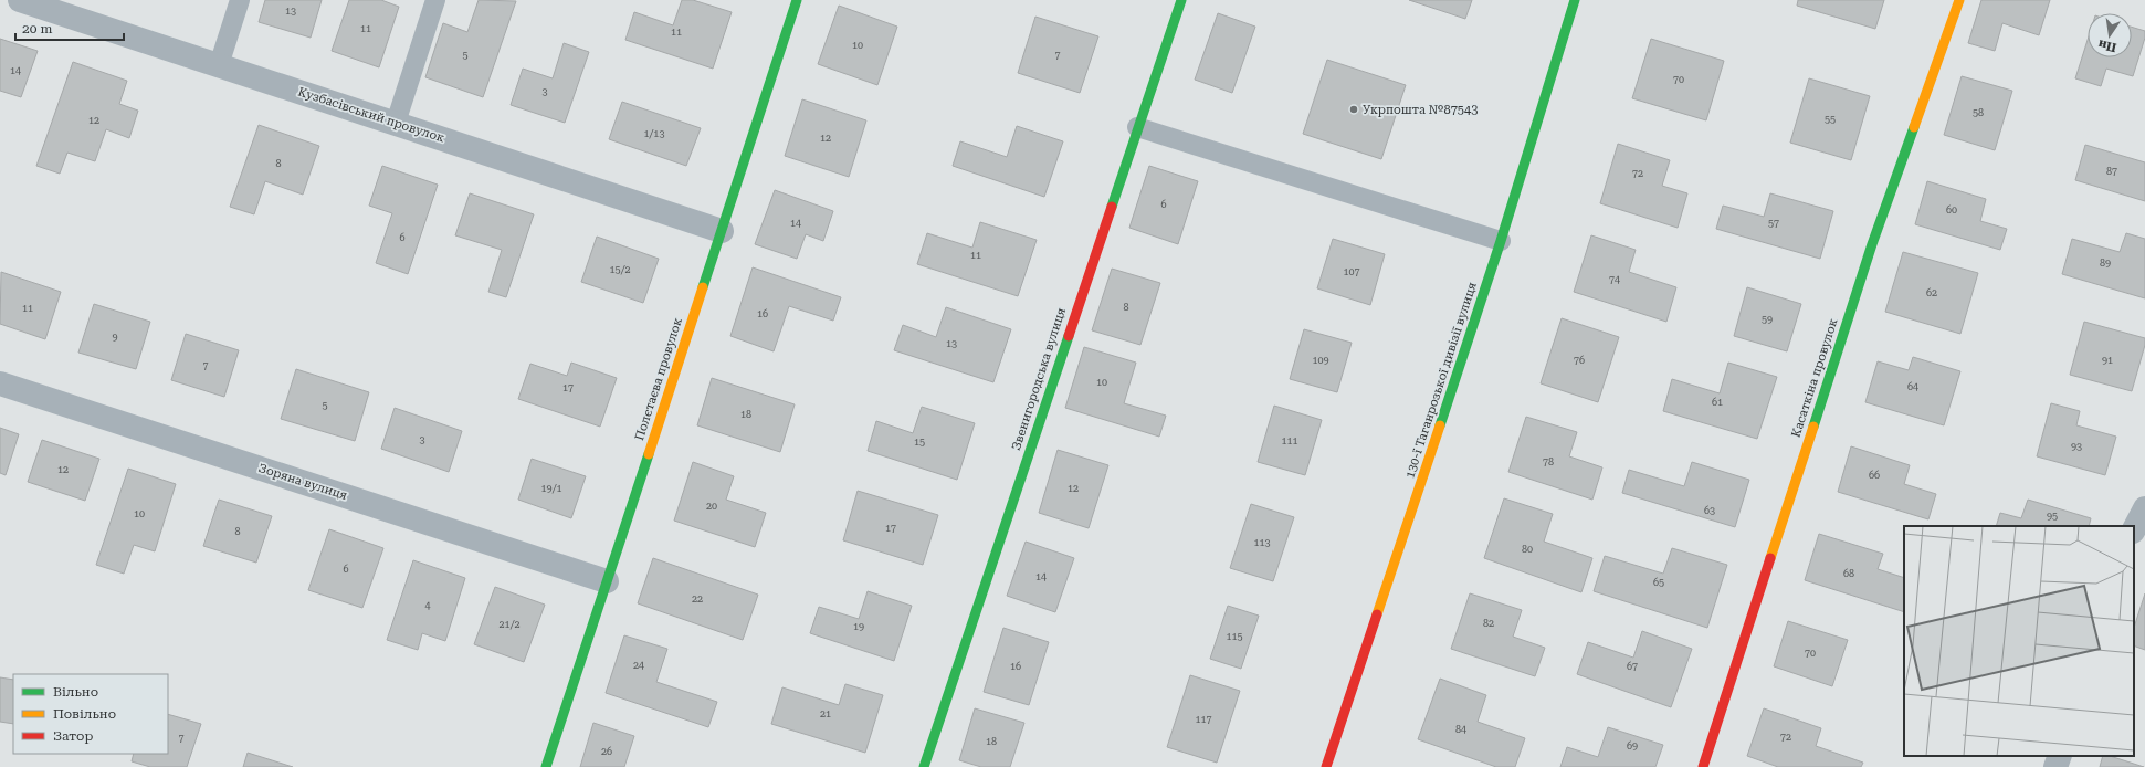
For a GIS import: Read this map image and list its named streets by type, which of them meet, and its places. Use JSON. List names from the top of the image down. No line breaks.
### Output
{"streets":{"street":["Кузбасівський провулок","Касаткіна провулок","Полєтаєва провулок","Звенигородська вулиця","130-ї Таганрозької дивізії вулиця","Зоряна вулиця"]},"crossings":[["Кузбасівський провулок","Полєтаєва провулок"],["Полєтаєва провулок","Зоряна вулиця"]],"places":["Укрпошта №87543"],"house_numbers":["13","11","11","10","5","7","14","70","3","58","55","12","1/13","12","8","87","72","6","60","14","57","6","11","89","15/2","107","74","62","8","11","16","59","9","13","109","76","91","7","10","64","17","61","5","18","3","111","15","93","78","12","66","19/1","12","20","63","10","95","17","8","113","80","6","68","14","65","22","4","82","21/2","19","115","70","24","16","67","21","117","84","72","7","18","69","26"],"legend":["Вільно","Повільно","Затор"],"scale_bar":"20 m","north":"bottom"}
